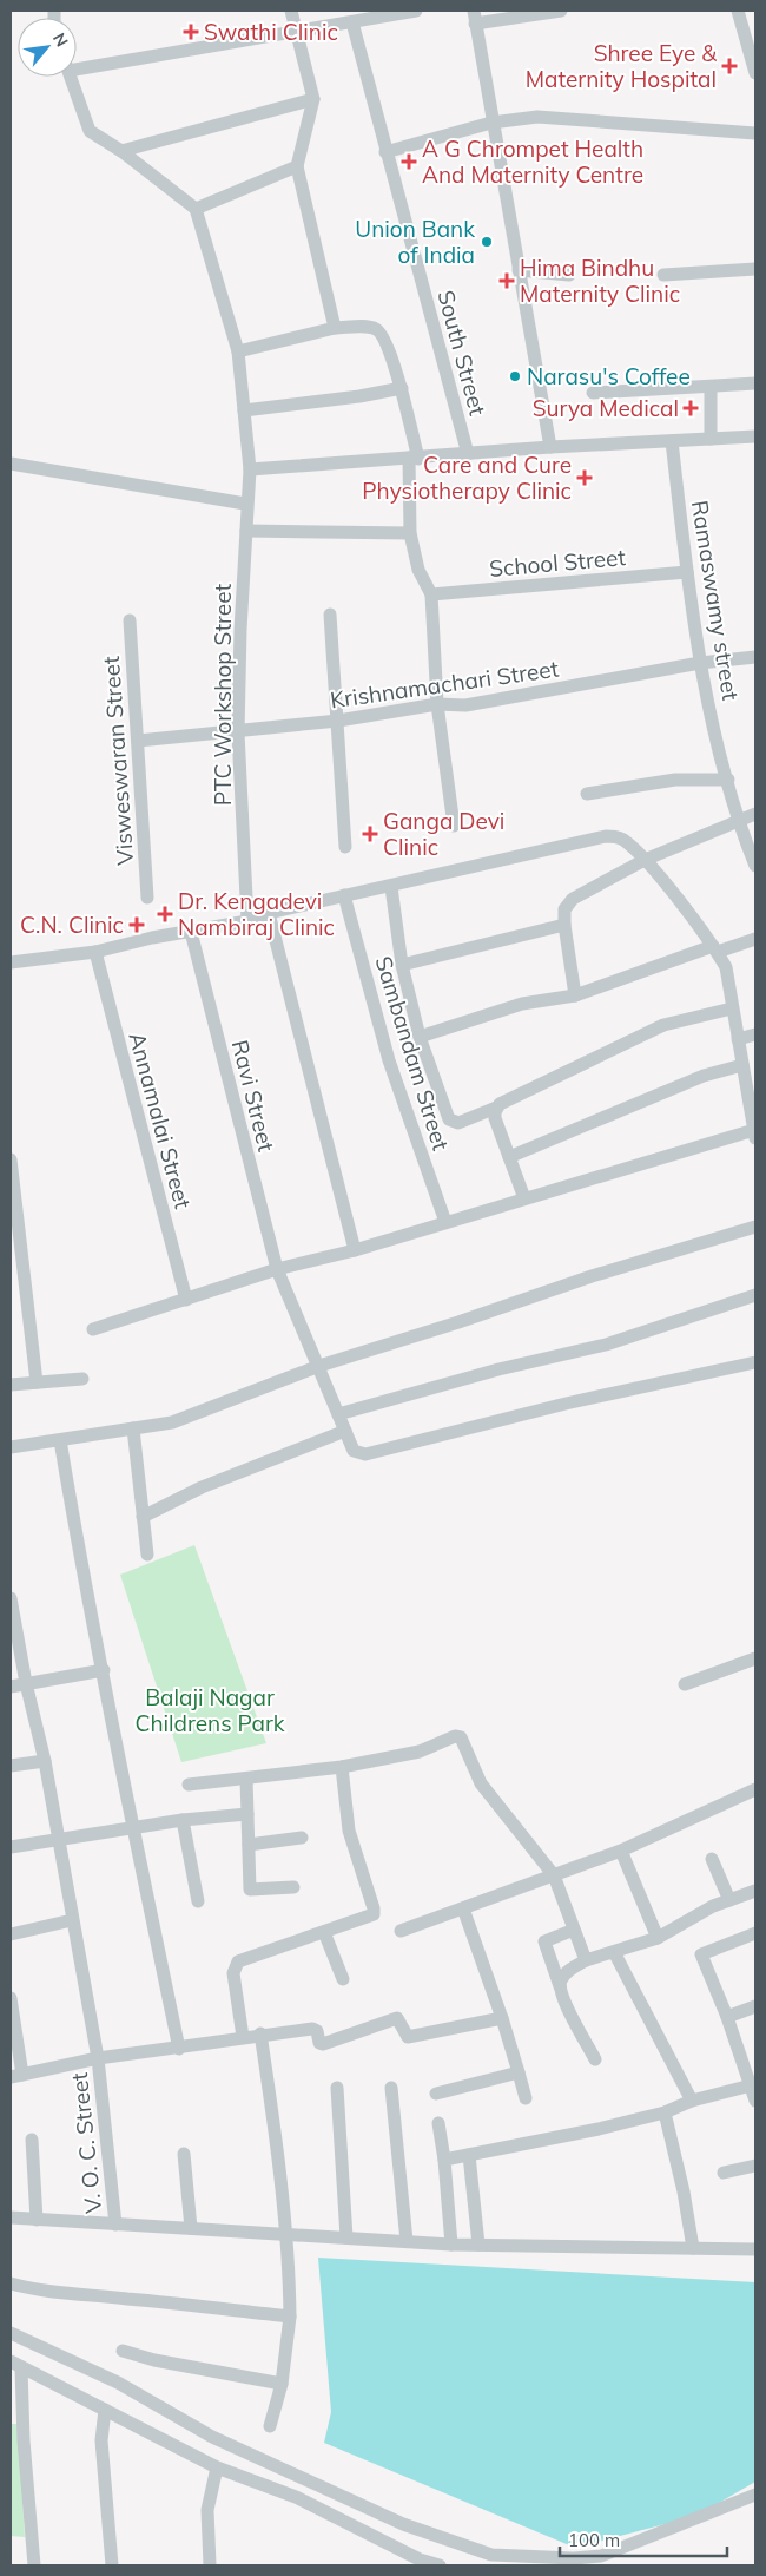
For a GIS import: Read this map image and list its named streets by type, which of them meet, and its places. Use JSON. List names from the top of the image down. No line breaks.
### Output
{"streets":{"street":["South Street","School Street","Ramaswamy street","Krishnamachari Street","PTC Workshop Street","Visweswaran Street","Sambandam Street","Ravi Street","Annamalai Street","V. O. C. Street"]},"crossings":[["School Street","Ramaswamy street"],["Ramaswamy street","Krishnamachari Street"],["Krishnamachari Street","PTC Workshop Street"],["Krishnamachari Street","Visweswaran Street"]],"parks":["Balaji Nagar Childrens Park"],"places":{"health":["Swathi Clinic","Shree Eye & Maternity Hospital","A G Chrompet Health And Maternity Centre","Hima Bindhu Maternity Clinic","Surya Medical","Care and Cure Physiotherapy Clinic","Ganga Devi Clinic","Dr. Kengadevi Nambiraj Clinic","C.N. Clinic"],"other":["Union Bank of India","Narasu's Coffee"]},"scale_bar":"100 m","north":"top right"}
